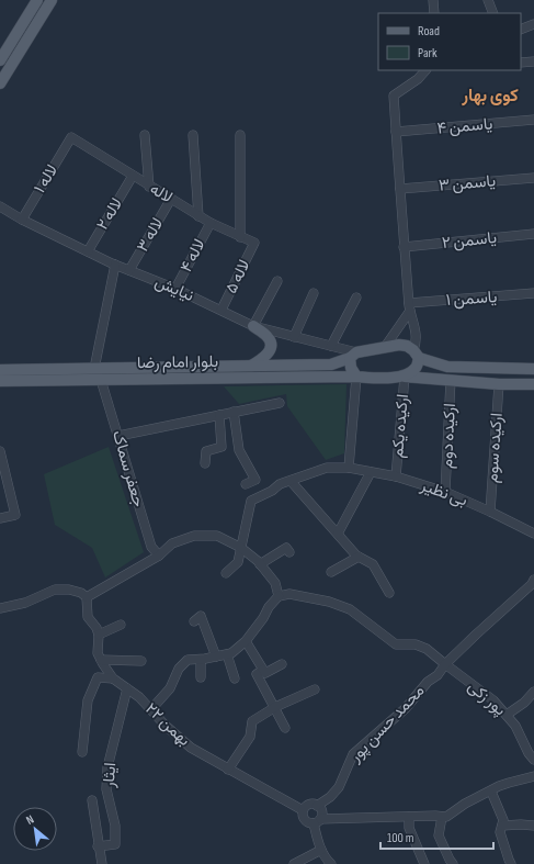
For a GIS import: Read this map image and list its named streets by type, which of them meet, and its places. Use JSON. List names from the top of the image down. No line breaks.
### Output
{"streets":{"main road":["بلوار امام رضا"],"street":["یاسمن ۴","لاله ۱","یاسمن ۳","لاله","لاله ۲","لاله ۳","یاسمن ۲","لاله ۴","لاله ۵","نیایش","یاسمن ۱","ارکیده یکم","ارکیده دوم","ارکیده سوم","جعفر سماک","بی نظیر","پور زکی","محمد حسن پور","۲۲ بهمن","ایثار"]},"crossings":[["لاله ۱","لاله"],["لاله ۱","نیایش"],["لاله","لاله ۲"],["لاله","لاله ۳"],["لاله","لاله ۴"],["لاله","لاله ۵"],["لاله ۲","نیایش"],["لاله ۳","نیایش"],["لاله ۴","نیایش"],["لاله ۵","نیایش"],["نیایش","بلوار امام رضا"],["بلوار امام رضا","ارکیده یکم"],["بلوار امام رضا","جعفر سماک"],["ارکیده یکم","بی نظیر"],["ارکیده دوم","بی نظیر"],["ارکیده سوم","بی نظیر"],["پور زکی","محمد حسن پور"],["محمد حسن پور","۲۲ بهمن"],["۲۲ بهمن","ایثار"]],"districts":["کوی بهار"],"legend":["Road","Park"],"scale_bar":"100 m","north":"top left"}
